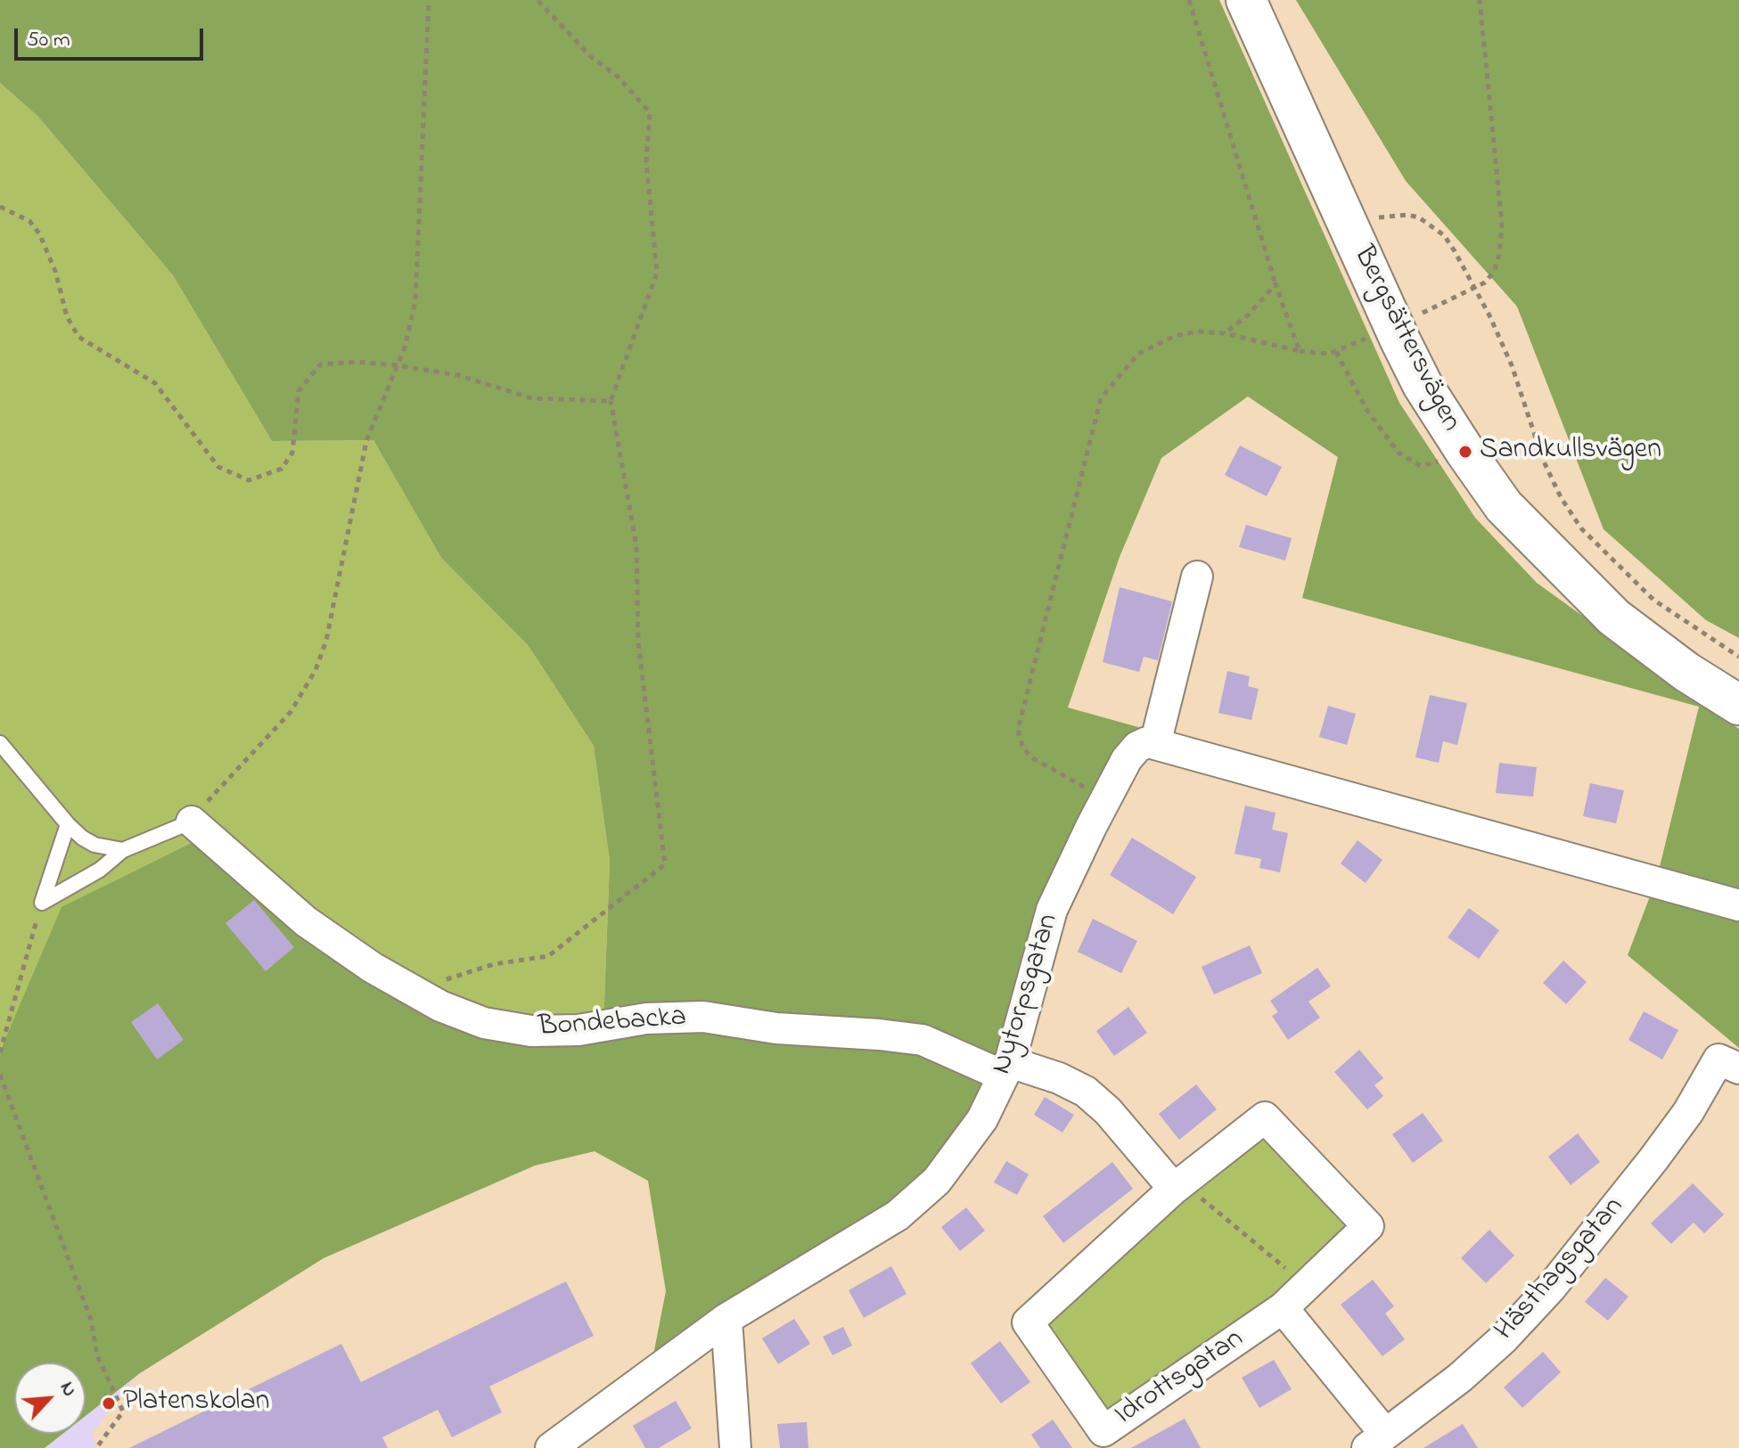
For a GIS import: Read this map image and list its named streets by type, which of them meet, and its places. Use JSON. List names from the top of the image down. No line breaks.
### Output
{"streets":{"street":["Bergsättersvägen","Nytorpsgatan","Bondebacka","Hästhagsgatan","Idrottsgatan"]},"crossings":[["Nytorpsgatan","Bondebacka"]],"places":["Sandkullsvägen","Platenskolan"],"scale_bar":"50 m","north":"top right"}
